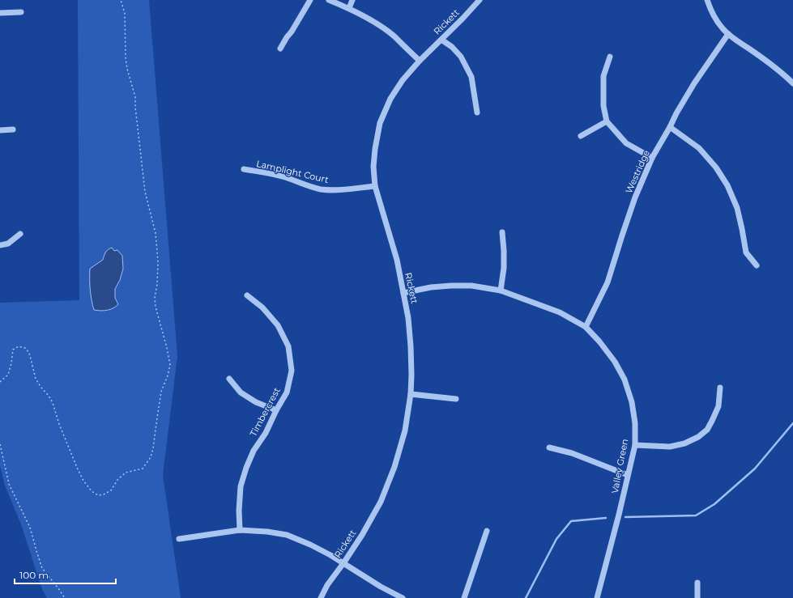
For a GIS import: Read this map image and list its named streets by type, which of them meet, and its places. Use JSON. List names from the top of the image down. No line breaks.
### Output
{"streets":{"street":["Rickett","Lamplight Court","Westridge","Timbercrest","Valley Green"]},"crossings":[["Rickett","Lamplight Court"],["Rickett","Valley Green"],["Westridge","Valley Green"]],"scale_bar":"100 m"}
